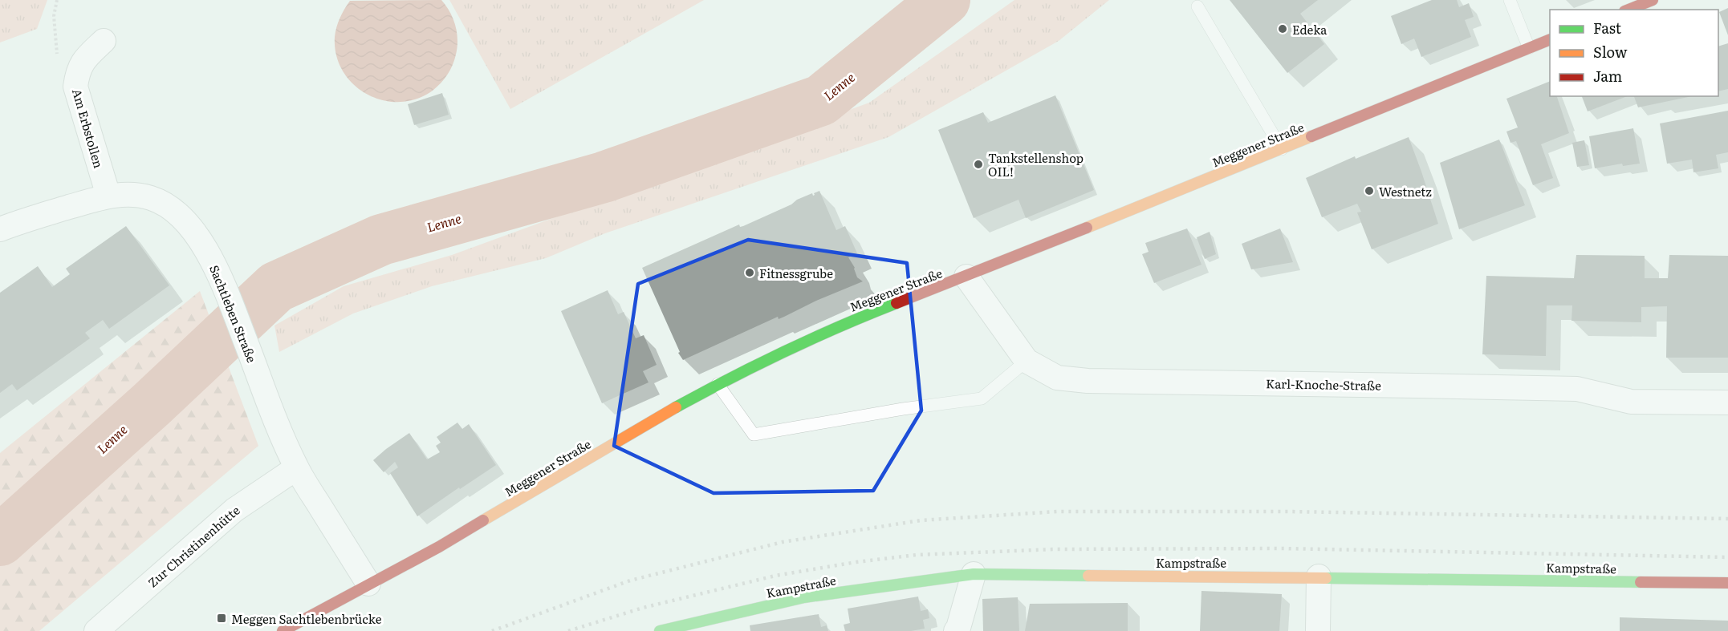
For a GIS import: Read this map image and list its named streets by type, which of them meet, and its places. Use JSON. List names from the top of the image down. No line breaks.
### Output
{"streets":{"main road":["Meggener Straße","Kampstraße"],"street":["Am Erbstollen","Sachtleben Straße","Karl-Knoche-Straße","Zur Christinenhütte"]},"crossings":[["Am Erbstollen","Sachtleben Straße"],["Meggener Straße","Sachtleben Straße"],["Meggener Straße","Karl-Knoche-Straße"],["Sachtleben Straße","Zur Christinenhütte"]],"water":["Lenne"],"places":{"other":["Edeka","Tankstellenshop OIL!","Westnetz","Fitnessgrube"],"transit":["Meggen Sachtlebenbrücke"]},"legend":["Fast","Slow","Jam"]}
